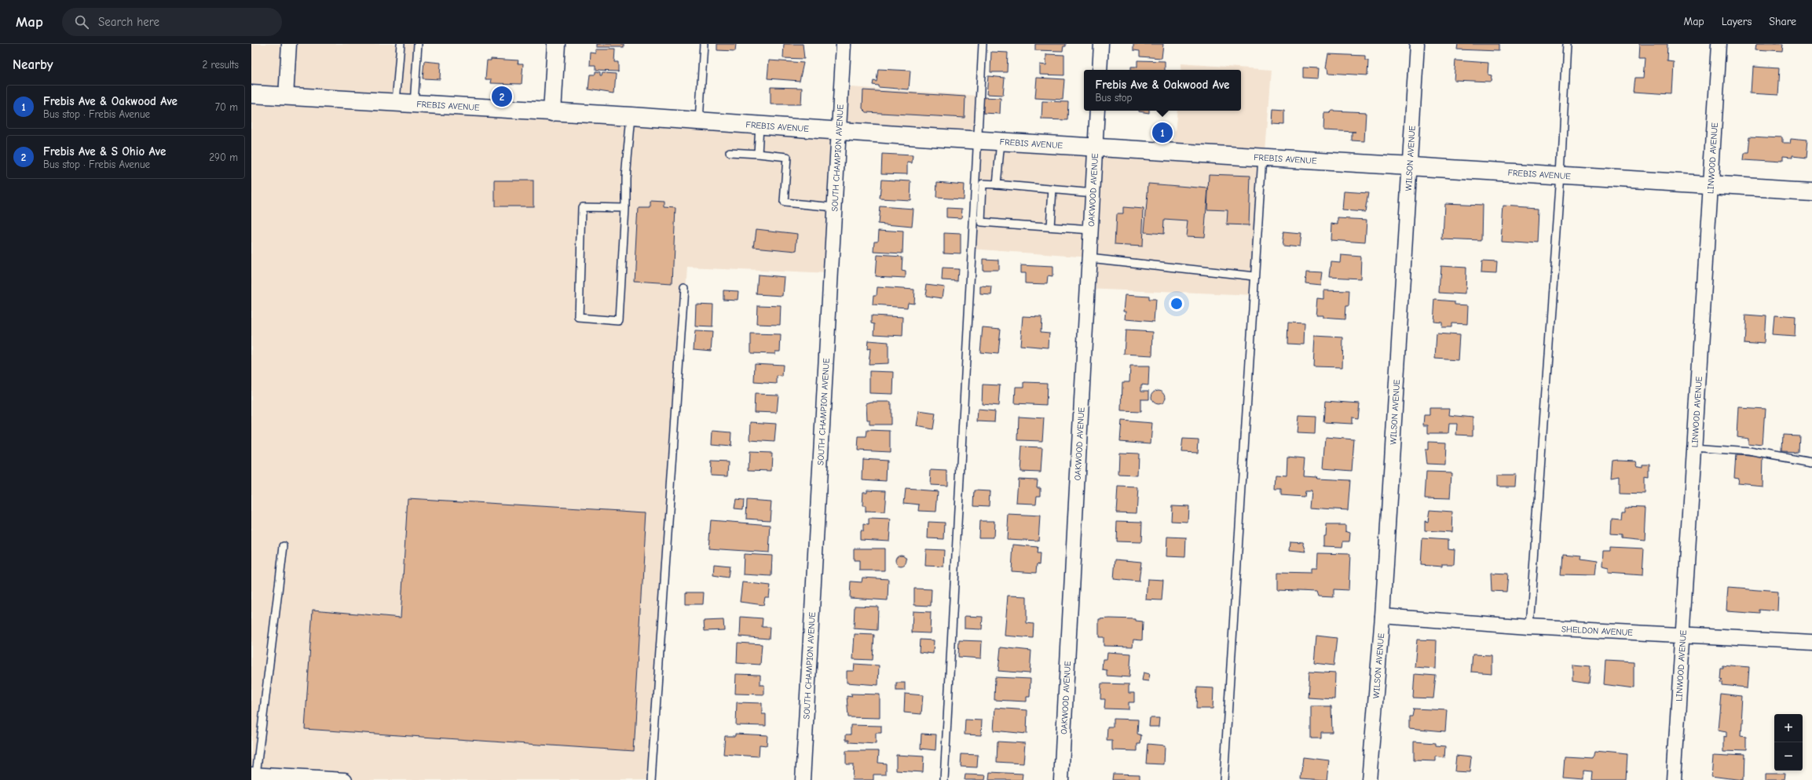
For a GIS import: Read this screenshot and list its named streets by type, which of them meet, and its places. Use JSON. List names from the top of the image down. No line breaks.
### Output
{"streets":{"main road":["FREBIS AVENUE"],"street":["SOUTH CHAMPION AVENUE","WILSON AVENUE","LINWOOD AVENUE","OAKWOOD AVENUE","SHELDON AVENUE"]},"crossings":[["FREBIS AVENUE","SOUTH CHAMPION AVENUE"],["FREBIS AVENUE","WILSON AVENUE"],["FREBIS AVENUE","LINWOOD AVENUE"],["FREBIS AVENUE","OAKWOOD AVENUE"],["WILSON AVENUE","SHELDON AVENUE"],["LINWOOD AVENUE","SHELDON AVENUE"]],"page":{"header":"Map","search":"Search here","nav":["Map","Layers","Share"],"heading":["Nearby","2 results"],"popup":["Frebis Ave & Oakwood Ave","Bus stop"],"list":[{"mark":"1","name":"Frebis Ave & Oakwood Ave","note":"Bus stop · Frebis Avenue","value":"70 m"},{"mark":"2","name":"Frebis Ave & S Ohio Ave","note":"Bus stop · Frebis Avenue","value":"290 m"}],"pins":["2","1"],"map_buttons":["+","−"]}}
